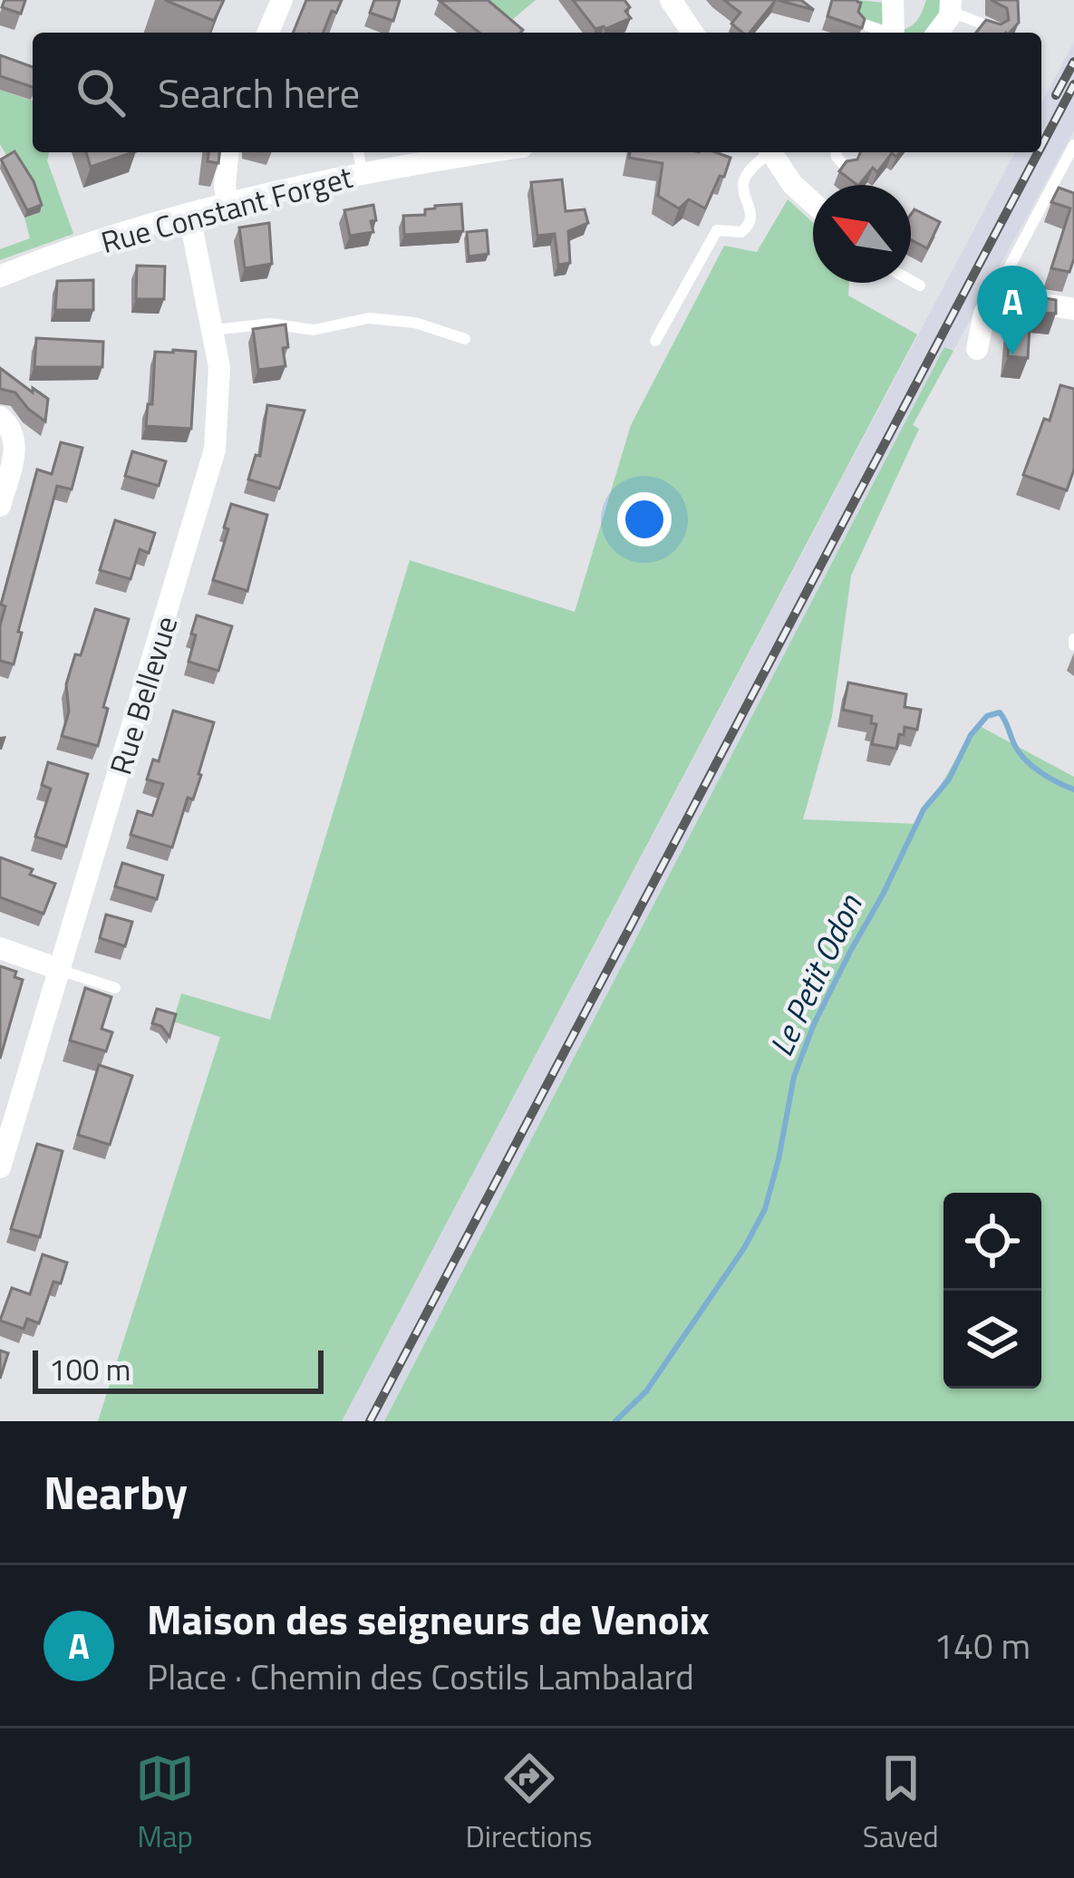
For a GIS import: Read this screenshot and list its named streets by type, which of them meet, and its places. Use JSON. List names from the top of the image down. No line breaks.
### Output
{"streets":{"street":["Rue Constant Forget","Rue Bellevue"]},"crossings":[["Rue Constant Forget","Rue Bellevue"]],"water":["Le Petit Odon"],"scale_bar":"100 m","north":"top left","page":{"search":"Search here","pins":"A","scale":"100 m","heading":"Nearby","list":[{"mark":"A","name":"Maison des seigneurs de Venoix","note":"Place · Chemin des Costils Lambalard","value":"140 m"}],"nav":["Map","Directions","Saved"]}}
